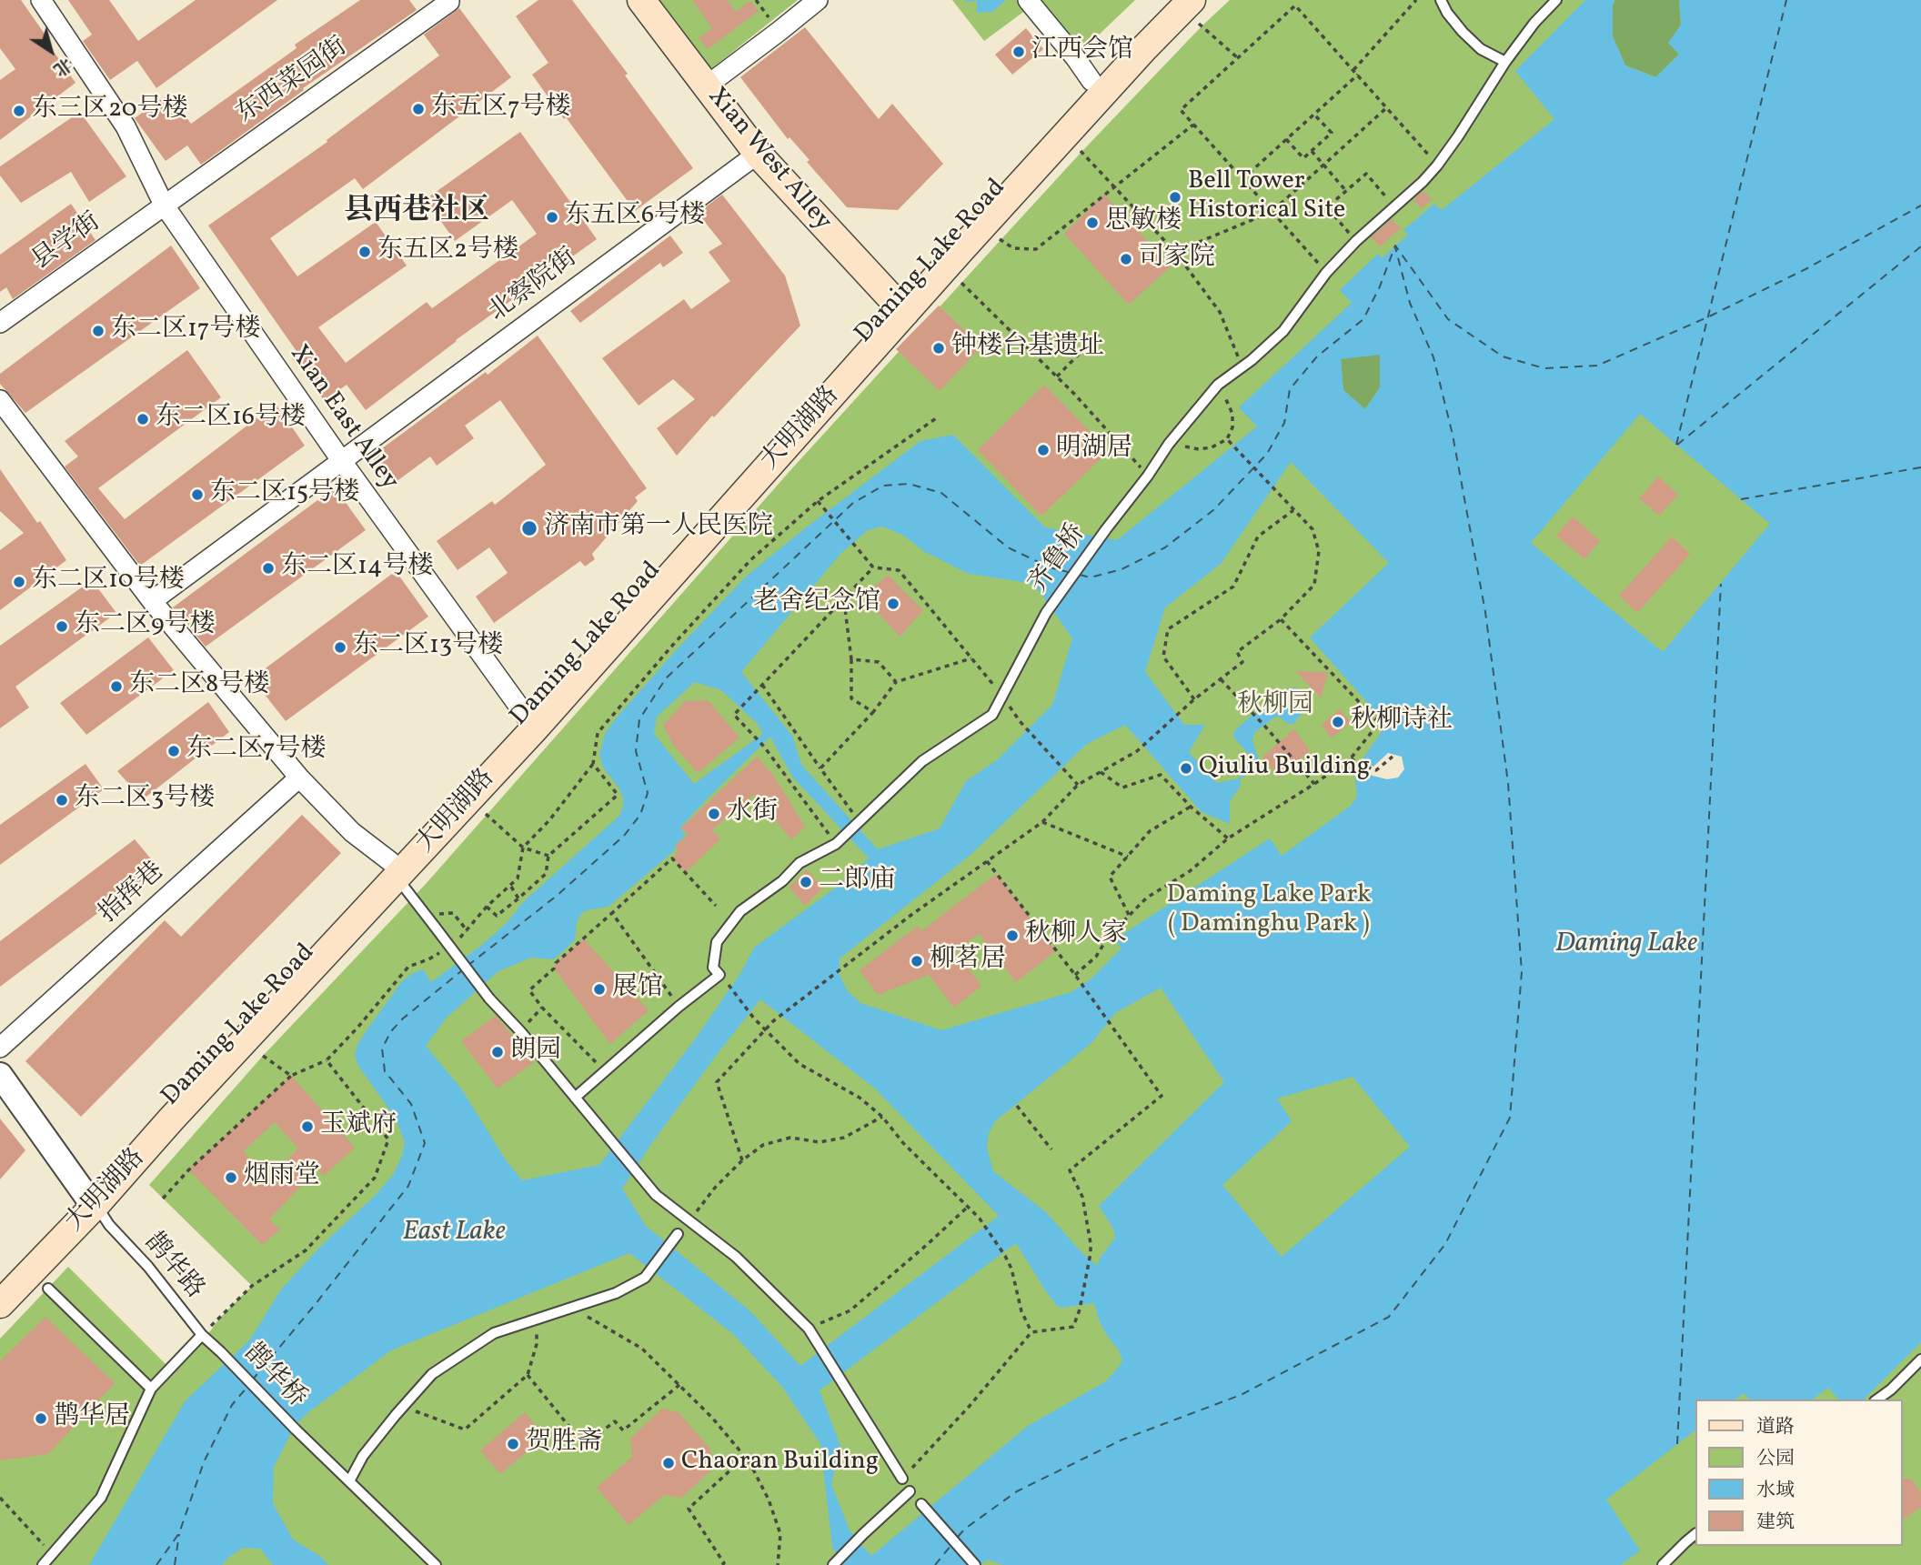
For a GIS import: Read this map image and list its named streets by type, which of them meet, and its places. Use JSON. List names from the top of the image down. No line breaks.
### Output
{"streets":{"main road":["Xian West Alley","Daming Lake Road","大明湖路"],"street":["东西菜园街","县学街","北察院街","Xian East Alley","指挥巷"],"lane":["齐鲁桥","鹊华路","鹊华桥"]},"crossings":[["东西菜园街","县学街"],["东西菜园街","Xian East Alley"],["Xian West Alley","Daming Lake Road"],["Xian West Alley","北察院街"],["Xian West Alley","大明湖路"],["县学街","Xian East Alley"],["Daming Lake Road","Xian East Alley"],["Daming Lake Road","大明湖路"],["北察院街","Xian East Alley"],["Xian East Alley","大明湖路"],["大明湖路","鹊华路"],["鹊华路","鹊华桥"]],"districts":["县西巷社区"],"water":["Daming Lake","East Lake"],"parks":["秋柳园","Daming Lake Park ( Daminghu Park )"],"places":["江西会馆","东五区7号楼","东三区20号楼","Bell Tower Historical Site","东五区6号楼","思敏楼","东五区2号楼","司家院","东二区17号楼","钟楼台基遗址","东二区16号楼","明湖居","东二区15号楼","济南市第一人民医院","东二区14号楼","东二区10号楼","老舍纪念馆","东二区9号楼","东二区13号楼","东二区8号楼","秋柳诗社","东二区7号楼","Qiuliu Building","东二区3号楼","水街","二郎庙","秋柳人家","柳茗居","展馆","朗园","玉斌府","烟雨堂","鹊华居","贺胜斋","Chaoran Building"],"legend":["道路","公园","水域","建筑"],"north":"bottom right"}
